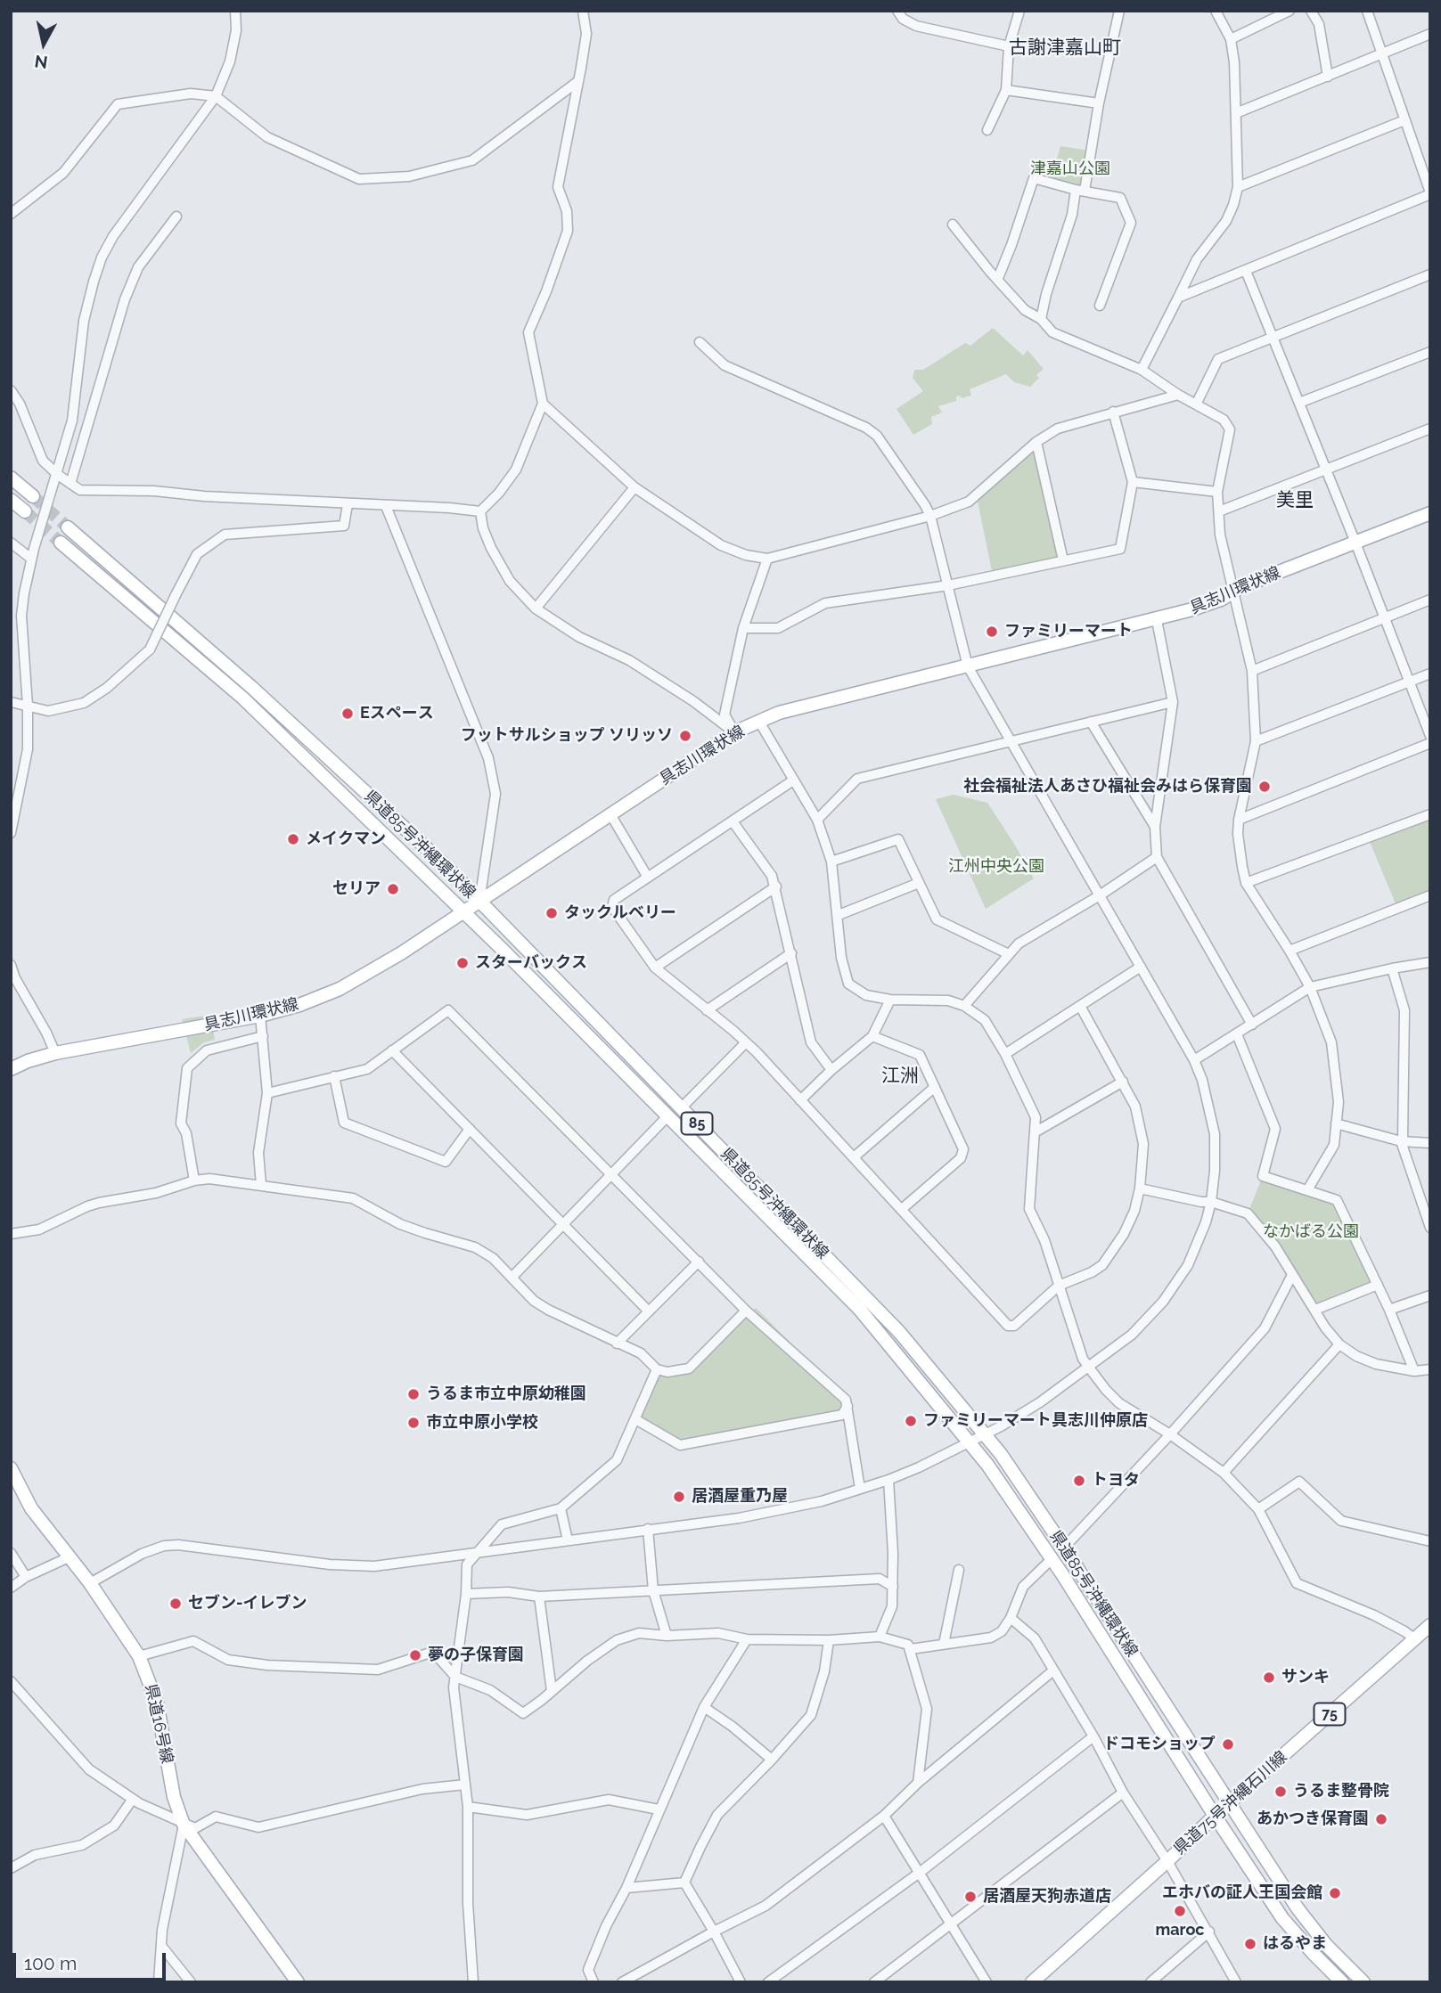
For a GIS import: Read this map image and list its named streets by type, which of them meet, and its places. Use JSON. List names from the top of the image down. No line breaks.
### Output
{"streets":{"main road":["具志川環状線","県道85号沖縄環状線","85","75","県道16号線","県道75号沖縄石川線"]},"crossings":[["具志川環状線","県道85号沖縄環状線"],["県道85号沖縄環状線","県道75号沖縄石川線"]],"districts":["古謝津嘉山町","美里","江洲"],"parks":["津嘉山公園","江州中央公園","なかばる公園"],"places":["ファミリーマート","Eスペース","フットサルショップ ソリッソ","社会福祉法人あさひ福祉会みはら保育園","メイクマン","セリア","タックルベリー","スターバックス","うるま市立中原幼稚園","ファミリーマート具志川仲原店","市立中原小学校","トヨタ","居酒屋重乃屋","セブン-イレブン","夢の子保育園","サンキ","ドコモショップ","うるま整骨院","あかつき保育園","エホバの証人王国会館","居酒屋天狗赤道店","maroc","はるやま"],"scale_bar":"100 m","north":"bottom"}
